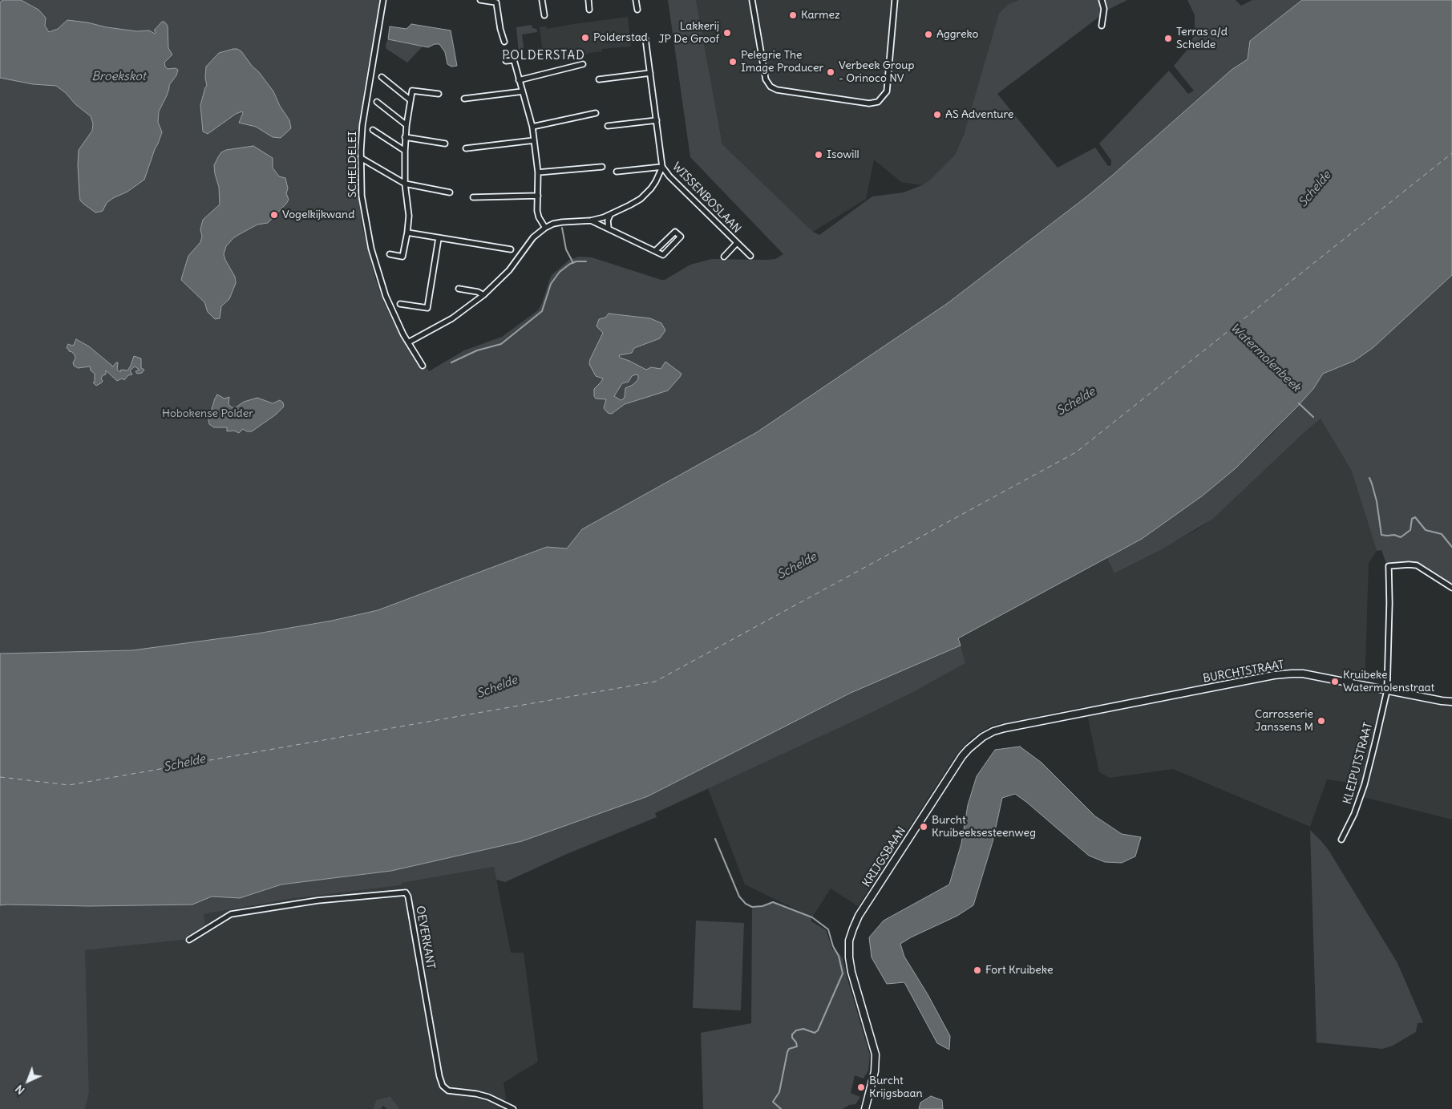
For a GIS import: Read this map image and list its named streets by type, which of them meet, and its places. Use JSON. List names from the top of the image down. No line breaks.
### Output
{"streets":{"main road":["BURCHTSTRAAT","KRIJGSBAAN"],"street":["SCHELDELEI","WISSENBOSLAAN","KLEIPUTSTRAAT","OEVERKANT"]},"crossings":[["BURCHTSTRAAT","KLEIPUTSTRAAT"],["BURCHTSTRAAT","KRIJGSBAAN"]],"districts":["POLDERSTAD"],"water":["Broekskot","Schelde","Watermolenbeek"],"parks":["Hobokense Polder"],"places":["Karmez","Lakkerij JP De Groof","Aggreko","Polderstad","Terras a/d Schelde","Pelegrie The Image Producer","Verbeek Group - Orinoco NV","AS Adventure","Isowill","Vogelkijkwand","Kruibeke Watermolenstraat","Carrosserie Janssens M","Burcht Kruibeeksesteenweg","Fort Kruibeke","Burcht Krijgsbaan"],"north":"bottom left"}
